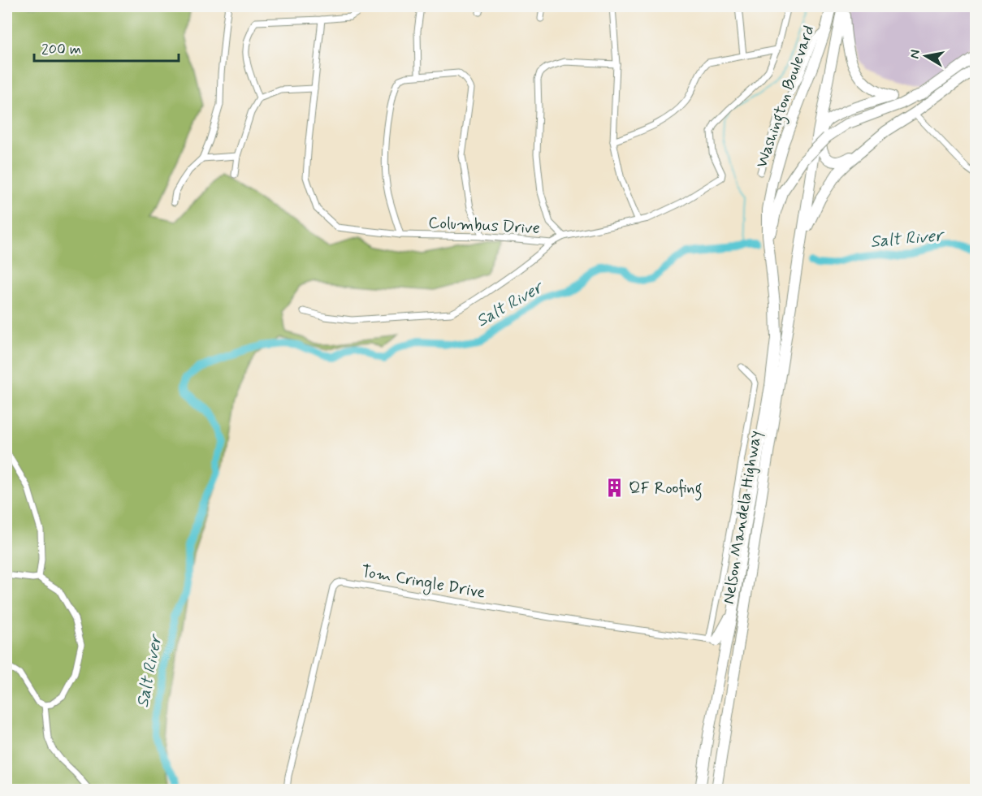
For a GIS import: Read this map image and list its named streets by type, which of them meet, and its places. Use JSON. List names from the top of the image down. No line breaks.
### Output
{"streets":{"highway":["Washington Boulevard","Nelson Mandela Highway"],"street":["Columbus Drive","Tom Cringle Drive"]},"crossings":[["Washington Boulevard","Nelson Mandela Highway"]],"water":["Salt River"],"places":{"building":["QF Roofing"]},"scale_bar":"200 m","north":"left"}
